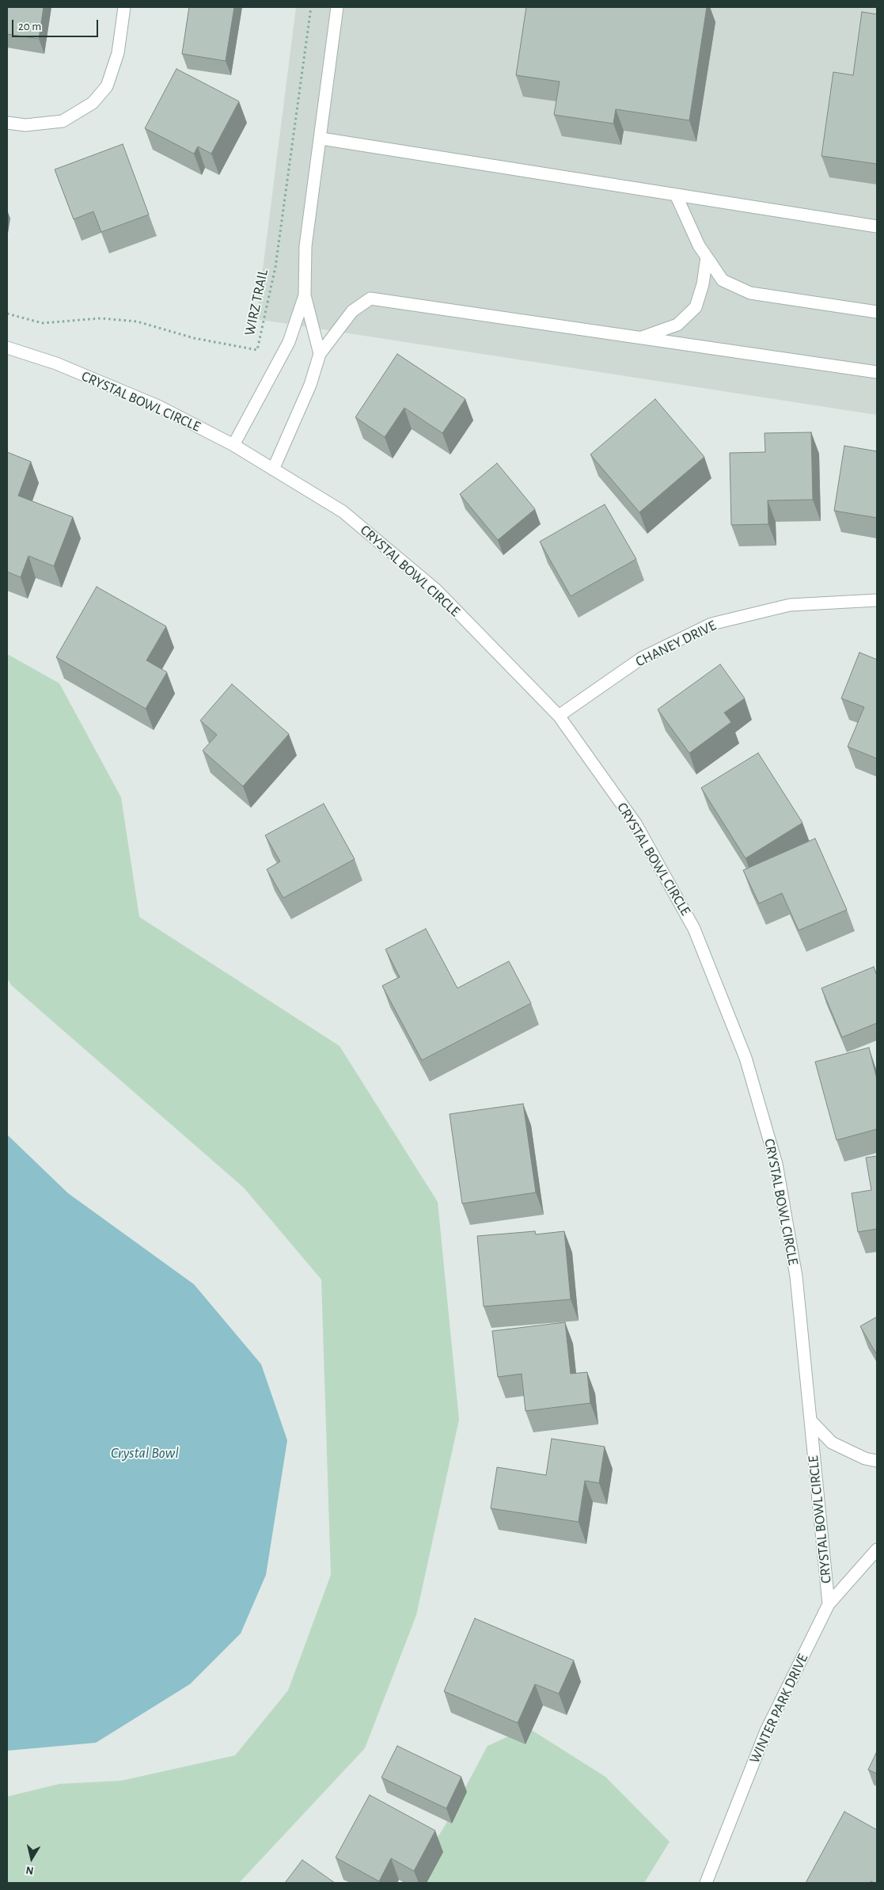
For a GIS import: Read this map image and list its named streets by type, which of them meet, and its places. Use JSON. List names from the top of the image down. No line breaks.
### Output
{"streets":{"street":["CRYSTAL BOWL CIRCLE","CHANEY DRIVE","WINTER PARK DRIVE"],"path":["WIRZ TRAIL"]},"crossings":[["CRYSTAL BOWL CIRCLE","CHANEY DRIVE"],["CRYSTAL BOWL CIRCLE","WINTER PARK DRIVE"]],"water":["Crystal Bowl"],"scale_bar":"20 m","north":"bottom"}
